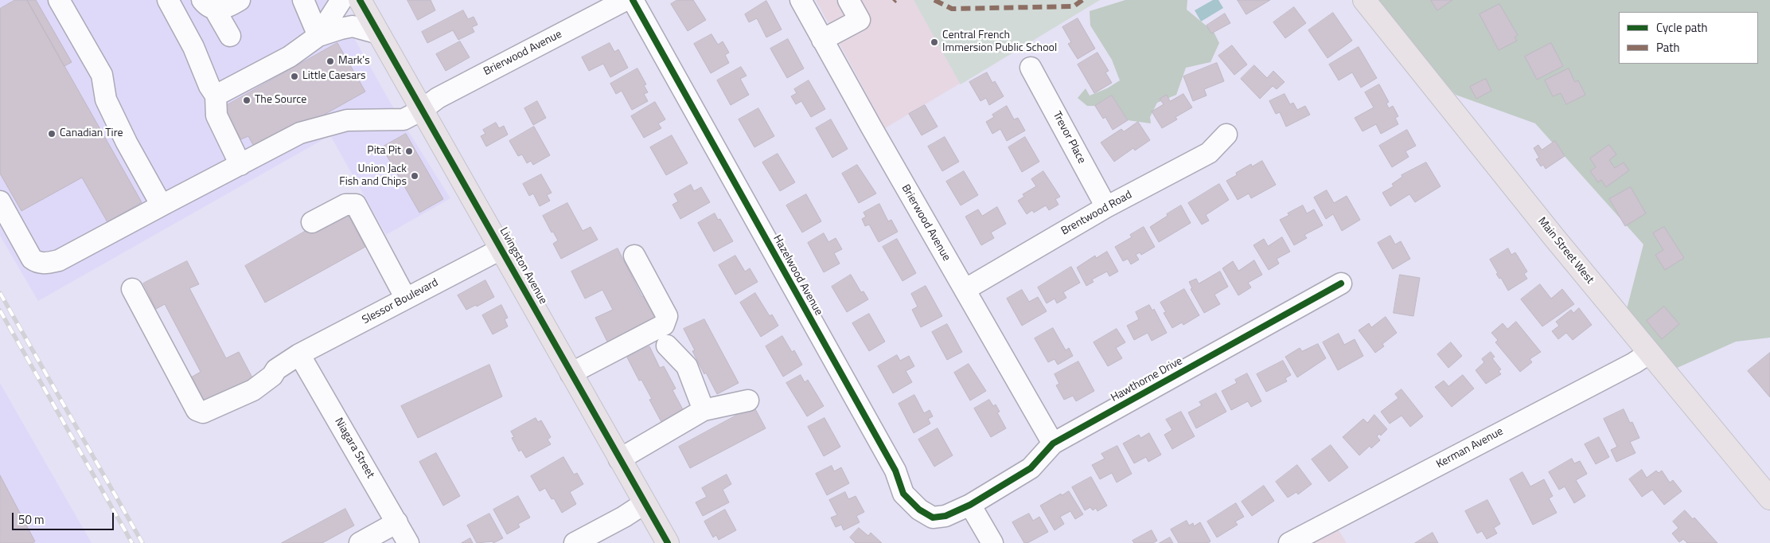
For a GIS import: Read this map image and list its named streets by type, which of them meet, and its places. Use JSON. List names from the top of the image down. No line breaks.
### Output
{"streets":{"main road":["Main Street West","Livingston Avenue"],"street":["Brierwood Avenue","Trevor Place","Brentwood Road","Hazelwood Avenue","Slessor Boulevard","Hawthorne Drive","Niagara Street","Kerman Avenue"]},"crossings":[["Brierwood Avenue","Brentwood Road"],["Brierwood Avenue","Livingston Avenue"],["Brierwood Avenue","Hawthorne Drive"],["Trevor Place","Brentwood Road"],["Main Street West","Kerman Avenue"],["Livingston Avenue","Slessor Boulevard"],["Hazelwood Avenue","Hawthorne Drive"],["Slessor Boulevard","Niagara Street"]],"places":["Central French Immersion Public School","Mark's","Little Caesars","The Source","Canadian Tire","Pita Pit","Union Jack Fish and Chips"],"legend":["Cycle path","Path"],"scale_bar":"50 m"}
